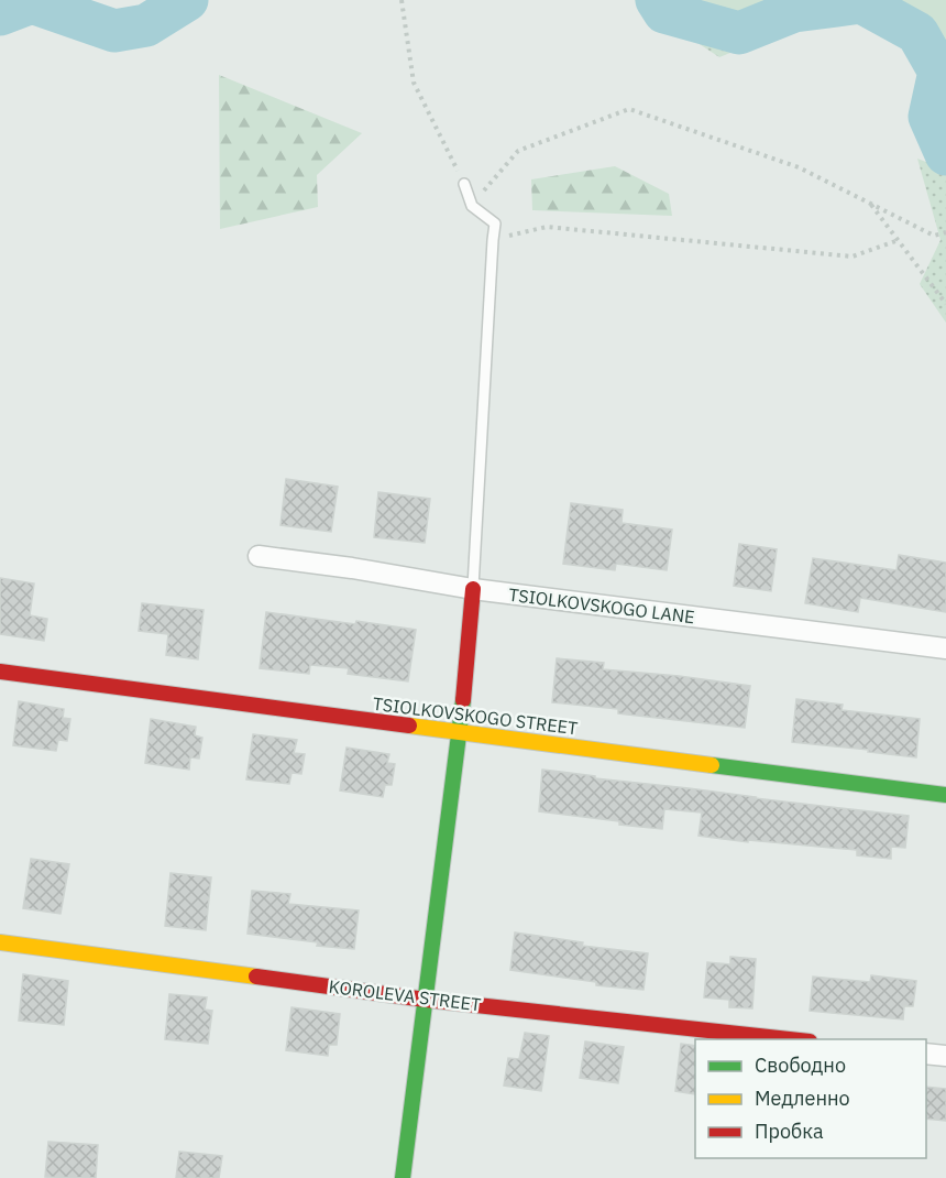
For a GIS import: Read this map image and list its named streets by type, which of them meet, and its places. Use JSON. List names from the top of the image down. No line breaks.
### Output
{"streets":{"street":["TSIOLKOVSKOGO LANE","TSIOLKOVSKOGO STREET","KOROLEVA STREET"]},"legend":["Свободно","Медленно","Пробка"]}
